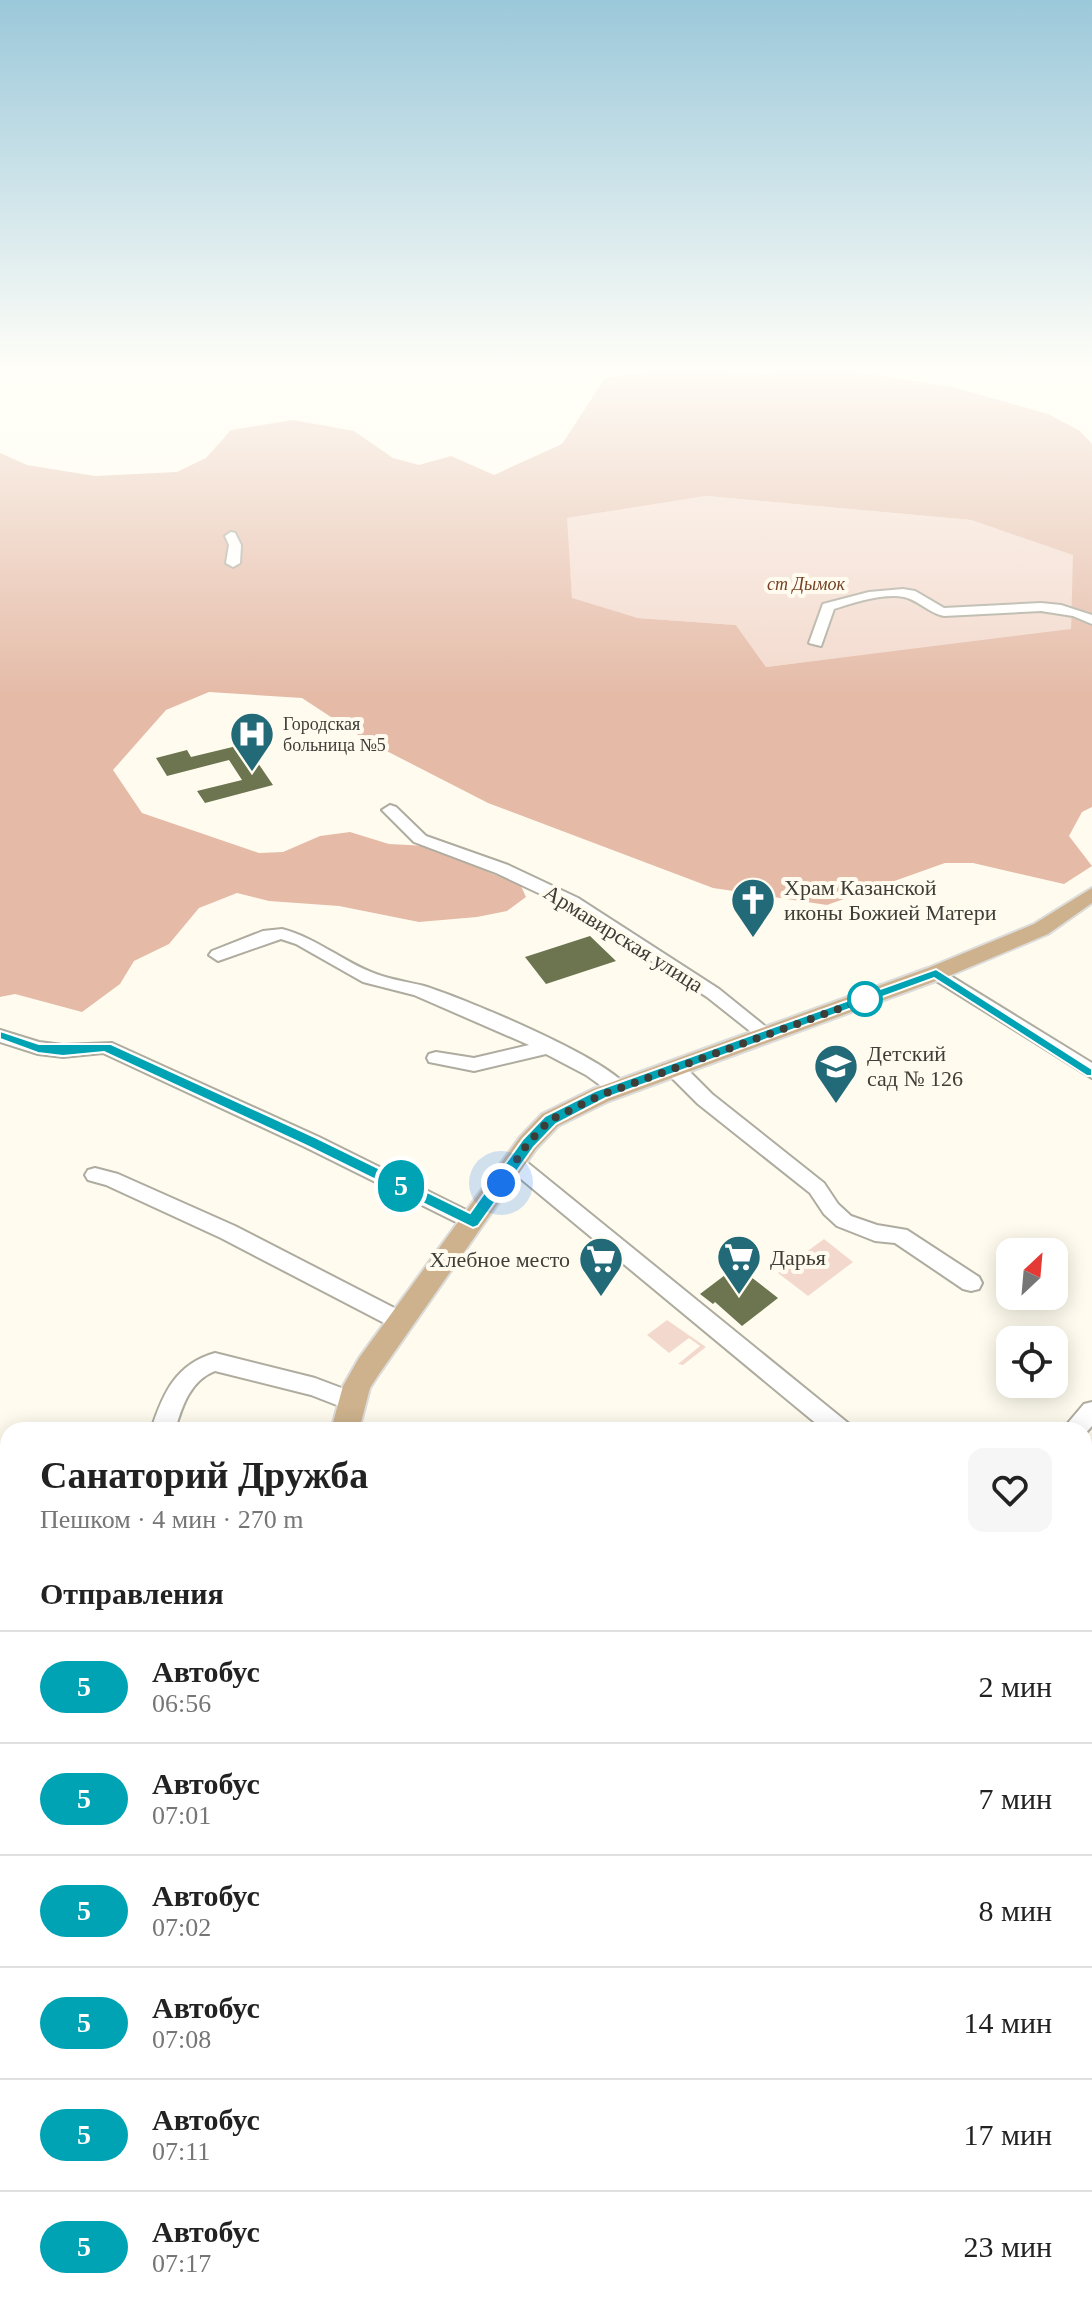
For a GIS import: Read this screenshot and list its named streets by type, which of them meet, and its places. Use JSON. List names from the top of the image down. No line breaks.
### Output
{"streets":{"street":["Армавирская улица"]},"parks":["ст Дымок"],"places":{"hospital":["Городская больница №5"],"church":["Храм Казанской иконы Божией Матери"],"school or university":["Детский сад № 126"],"supermarket":["Дарья","Хлебное место"]},"lines":["bus line 5"],"north":"top right","page":{"on_map":"5","heading":[["Санаторий Дружба","Пешком · 4 мин · 270 m"],"Отправления"],"list":[{"mark":"5","name":"Автобус","note":"06:56","value":"2 мин"},{"mark":"5","name":"Автобус","note":"07:01","value":"7 мин"},{"mark":"5","name":"Автобус","note":"07:02","value":"8 мин"},{"mark":"5","name":"Автобус","note":"07:08","value":"14 мин"},{"mark":"5","name":"Автобус","note":"07:11","value":"17 мин"},{"mark":"5","name":"Автобус","note":"07:17","value":"23 мин"}]}}
